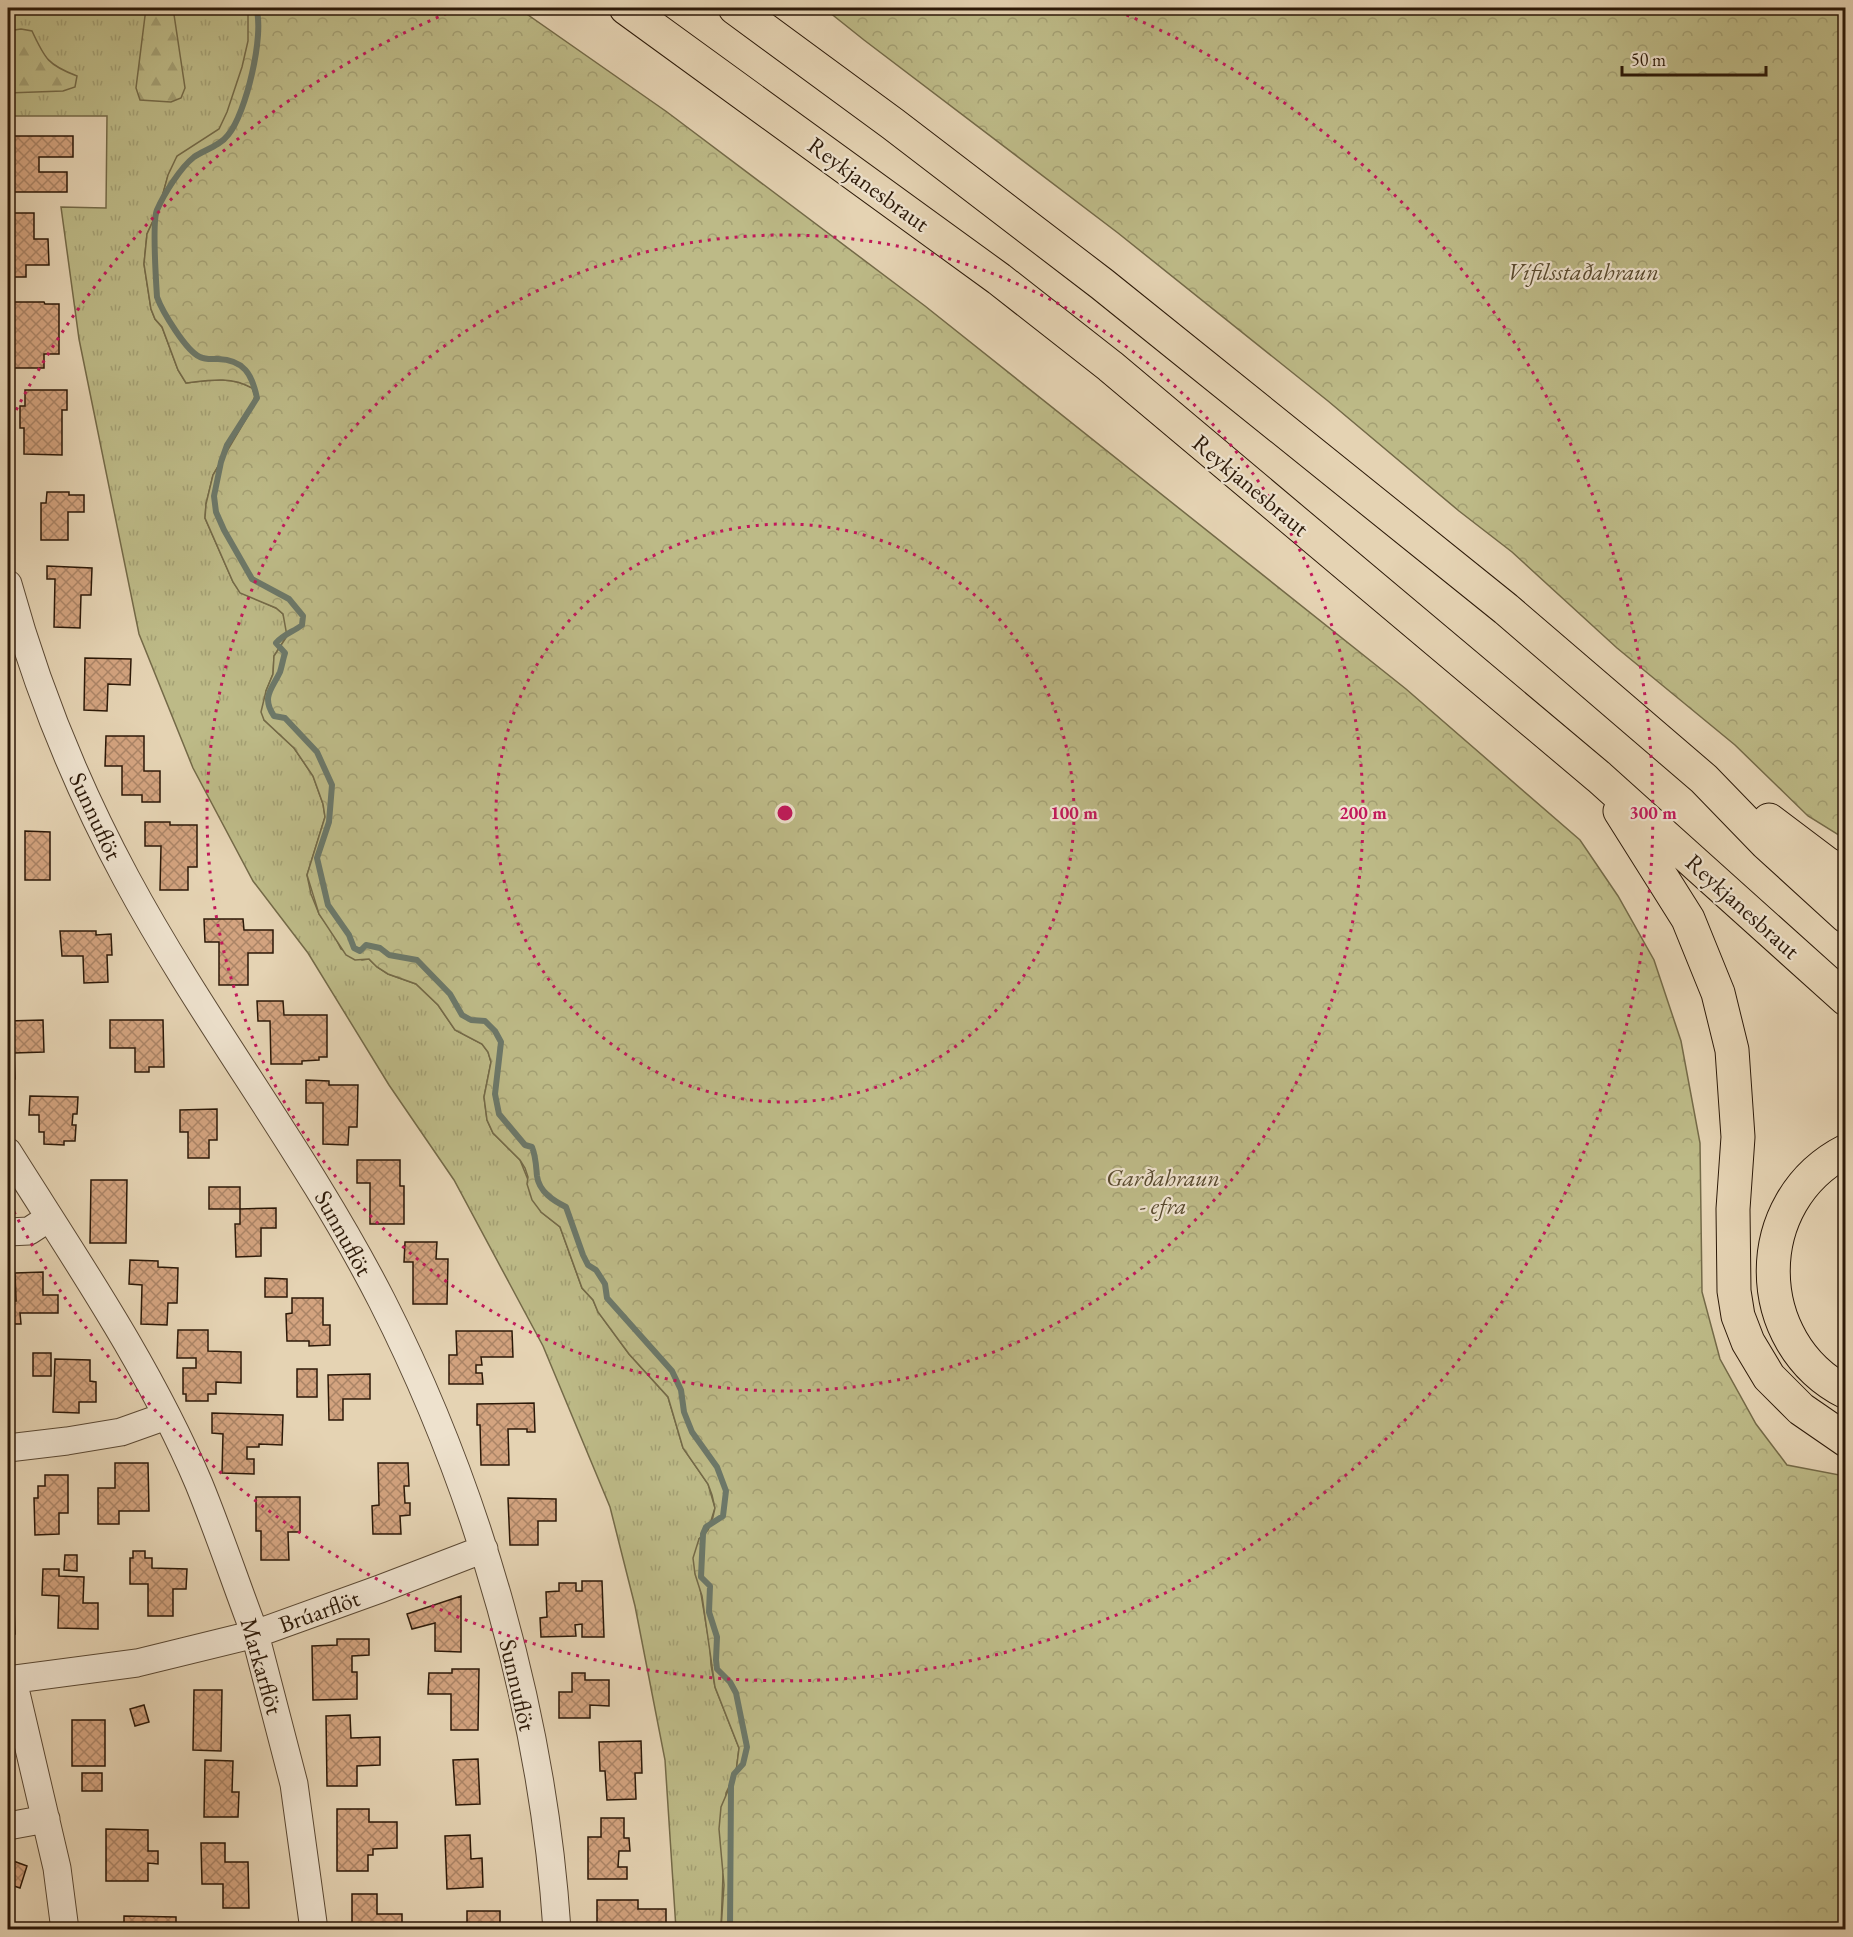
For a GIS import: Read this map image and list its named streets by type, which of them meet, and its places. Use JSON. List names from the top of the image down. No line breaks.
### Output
{"streets":{"highway":["Reykjanesbraut"],"street":["Sunnuflöt","Brúarflöt","Markarflöt"]},"crossings":[["Sunnuflöt","Brúarflöt"],["Brúarflöt","Markarflöt"]],"parks":["Vífilsstaðahraun","Garðahraun - efra"],"scale_bar":"50 m","rings":["100 m","200 m","300 m"]}
